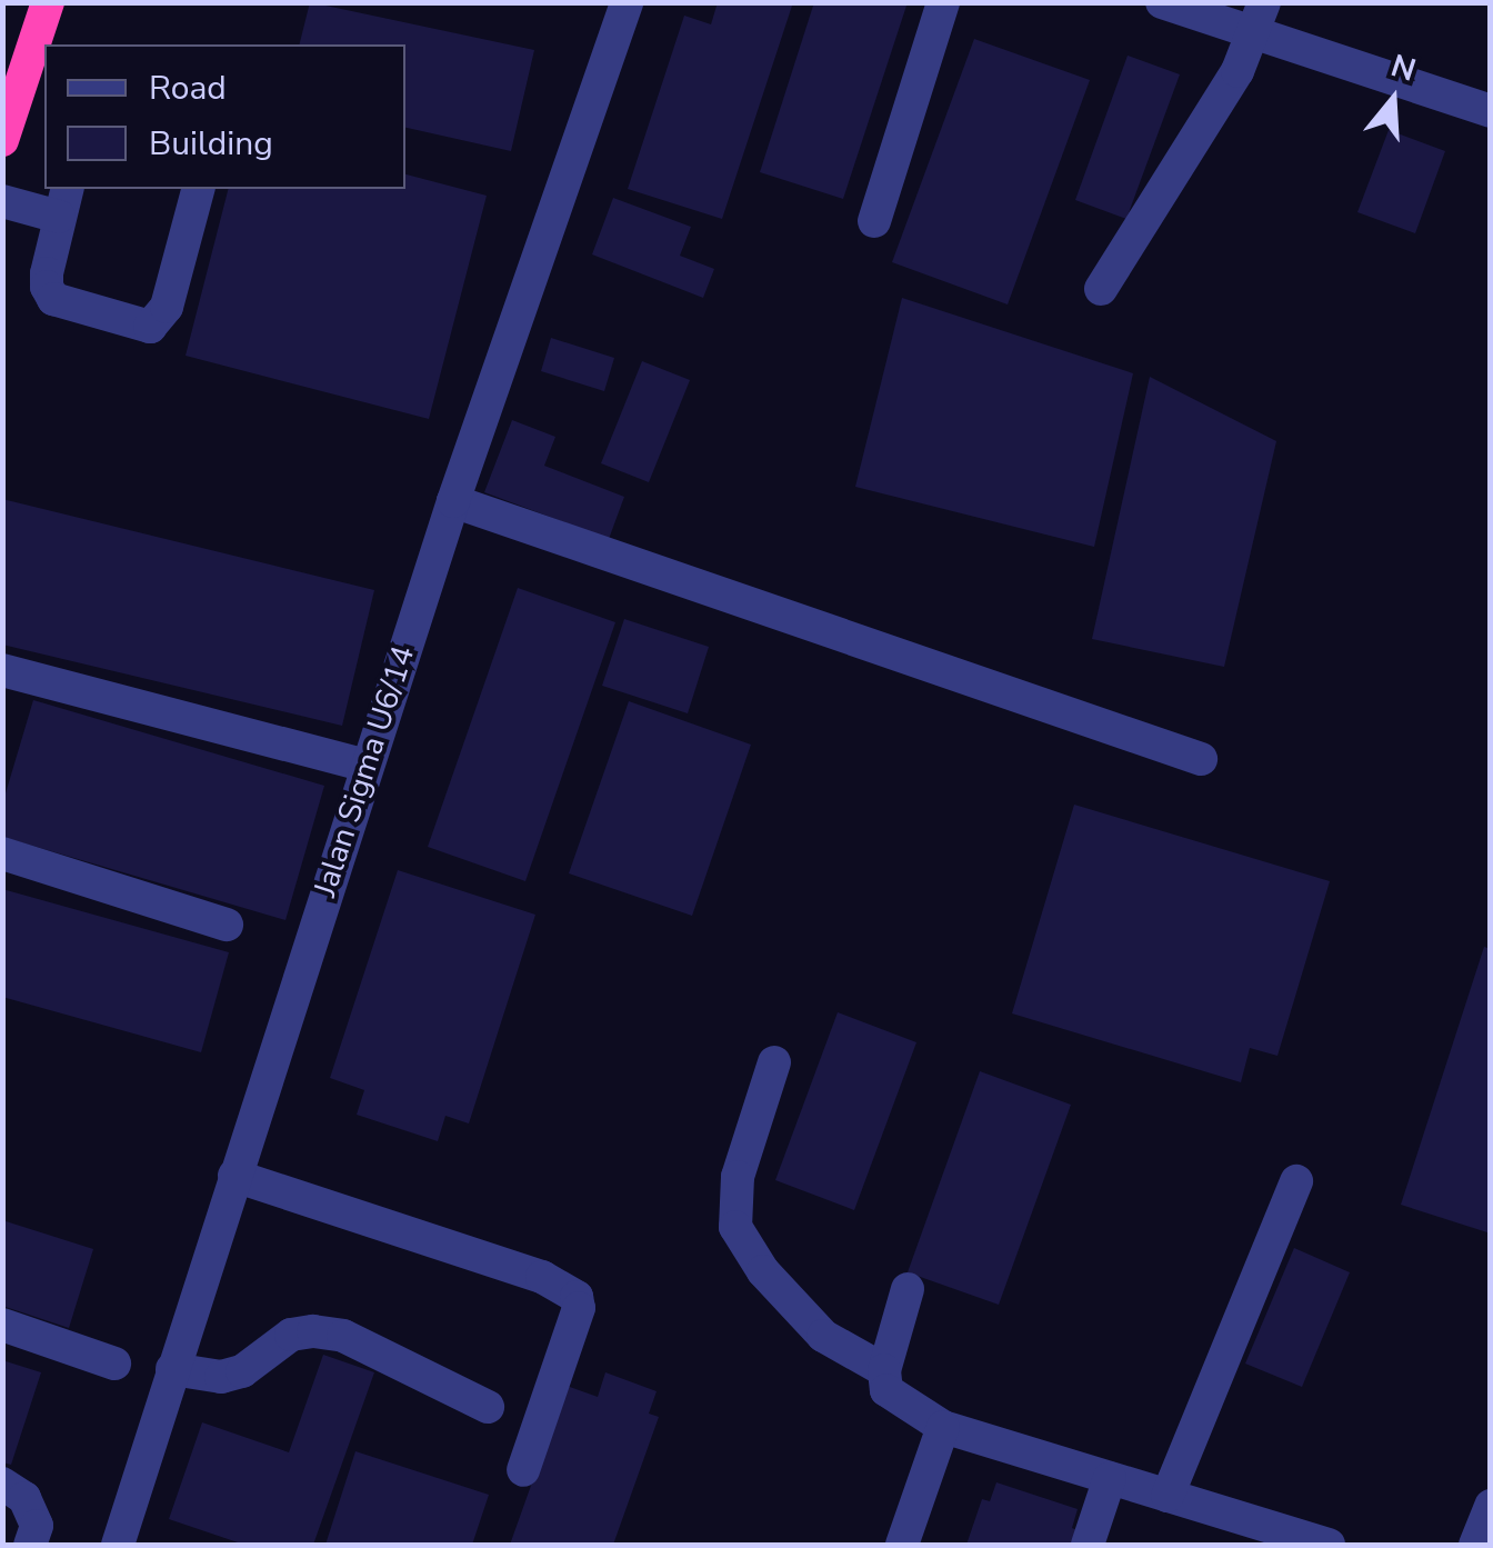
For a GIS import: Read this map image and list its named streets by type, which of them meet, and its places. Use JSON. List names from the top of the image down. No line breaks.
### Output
{"streets":{"street":["Jalan Sigma U6/14"]},"legend":["Road","Building"],"north":"top"}
